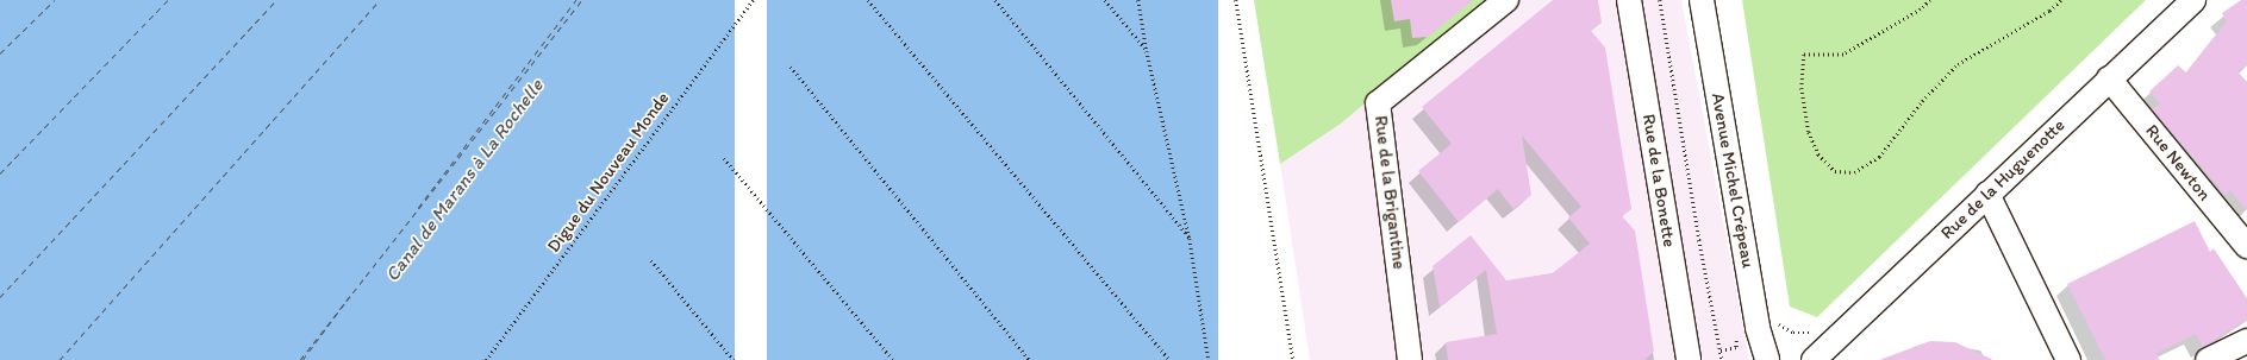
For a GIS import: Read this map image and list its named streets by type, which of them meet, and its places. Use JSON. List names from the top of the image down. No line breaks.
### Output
{"streets":{"street":["Rue Newton","Rue de la Huguenotte","Rue de la Bonette","Avenue Michel Crépeau","Rue de la Brigantine"],"path":["Digue du Nouveau Monde"]},"crossings":[["Rue Newton","Rue de la Huguenotte"]],"water":["Canal de Marans à La Rochelle"]}
